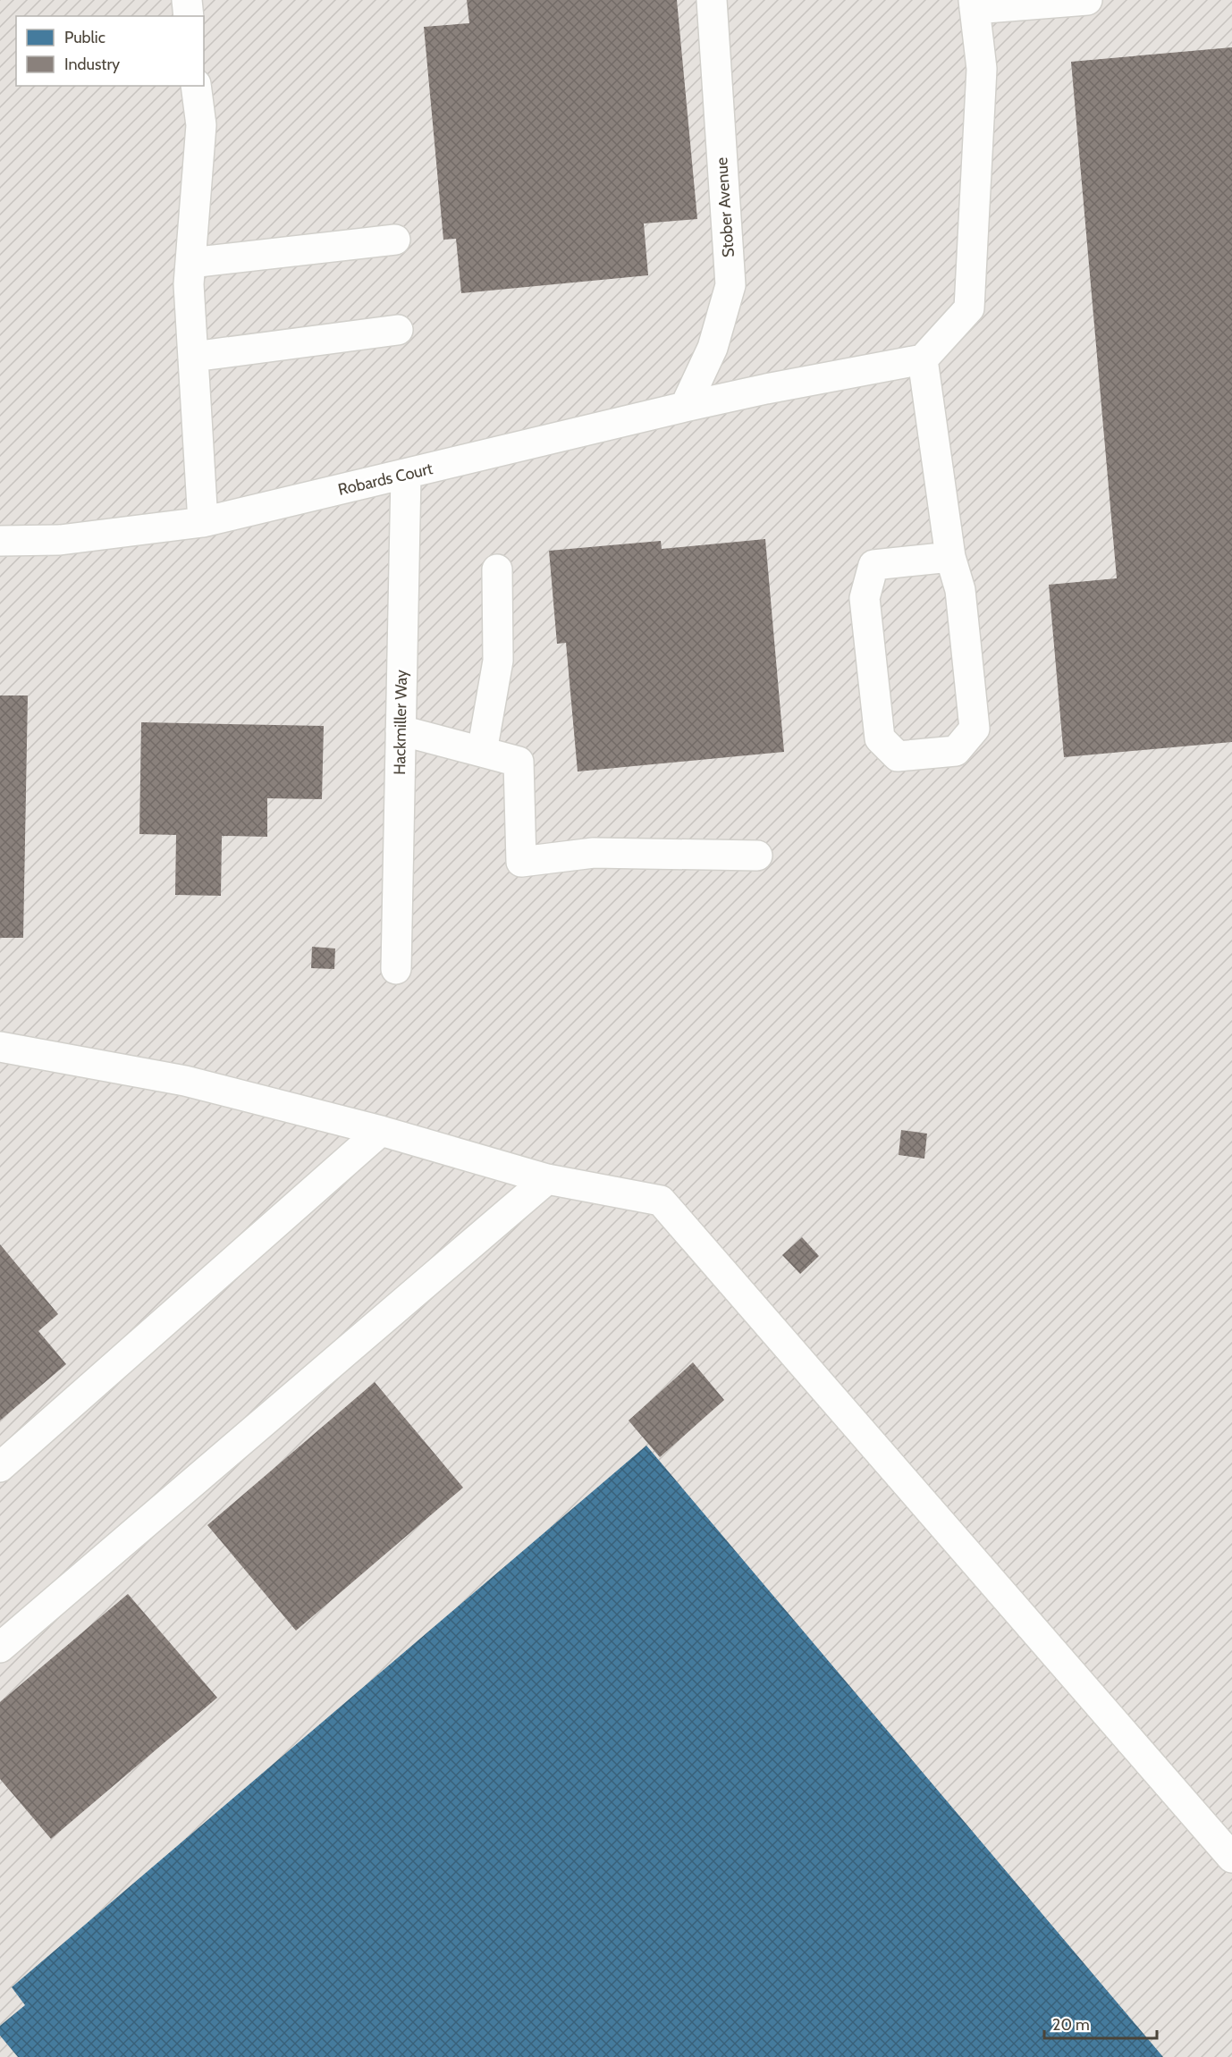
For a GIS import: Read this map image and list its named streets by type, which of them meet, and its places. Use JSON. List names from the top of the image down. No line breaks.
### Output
{"streets":{"street":["Stober Avenue","Robards Court","Hackmiller Way"]},"crossings":[["Stober Avenue","Robards Court"],["Robards Court","Hackmiller Way"]],"legend":["Public","Industry"],"scale_bar":"20 m"}
